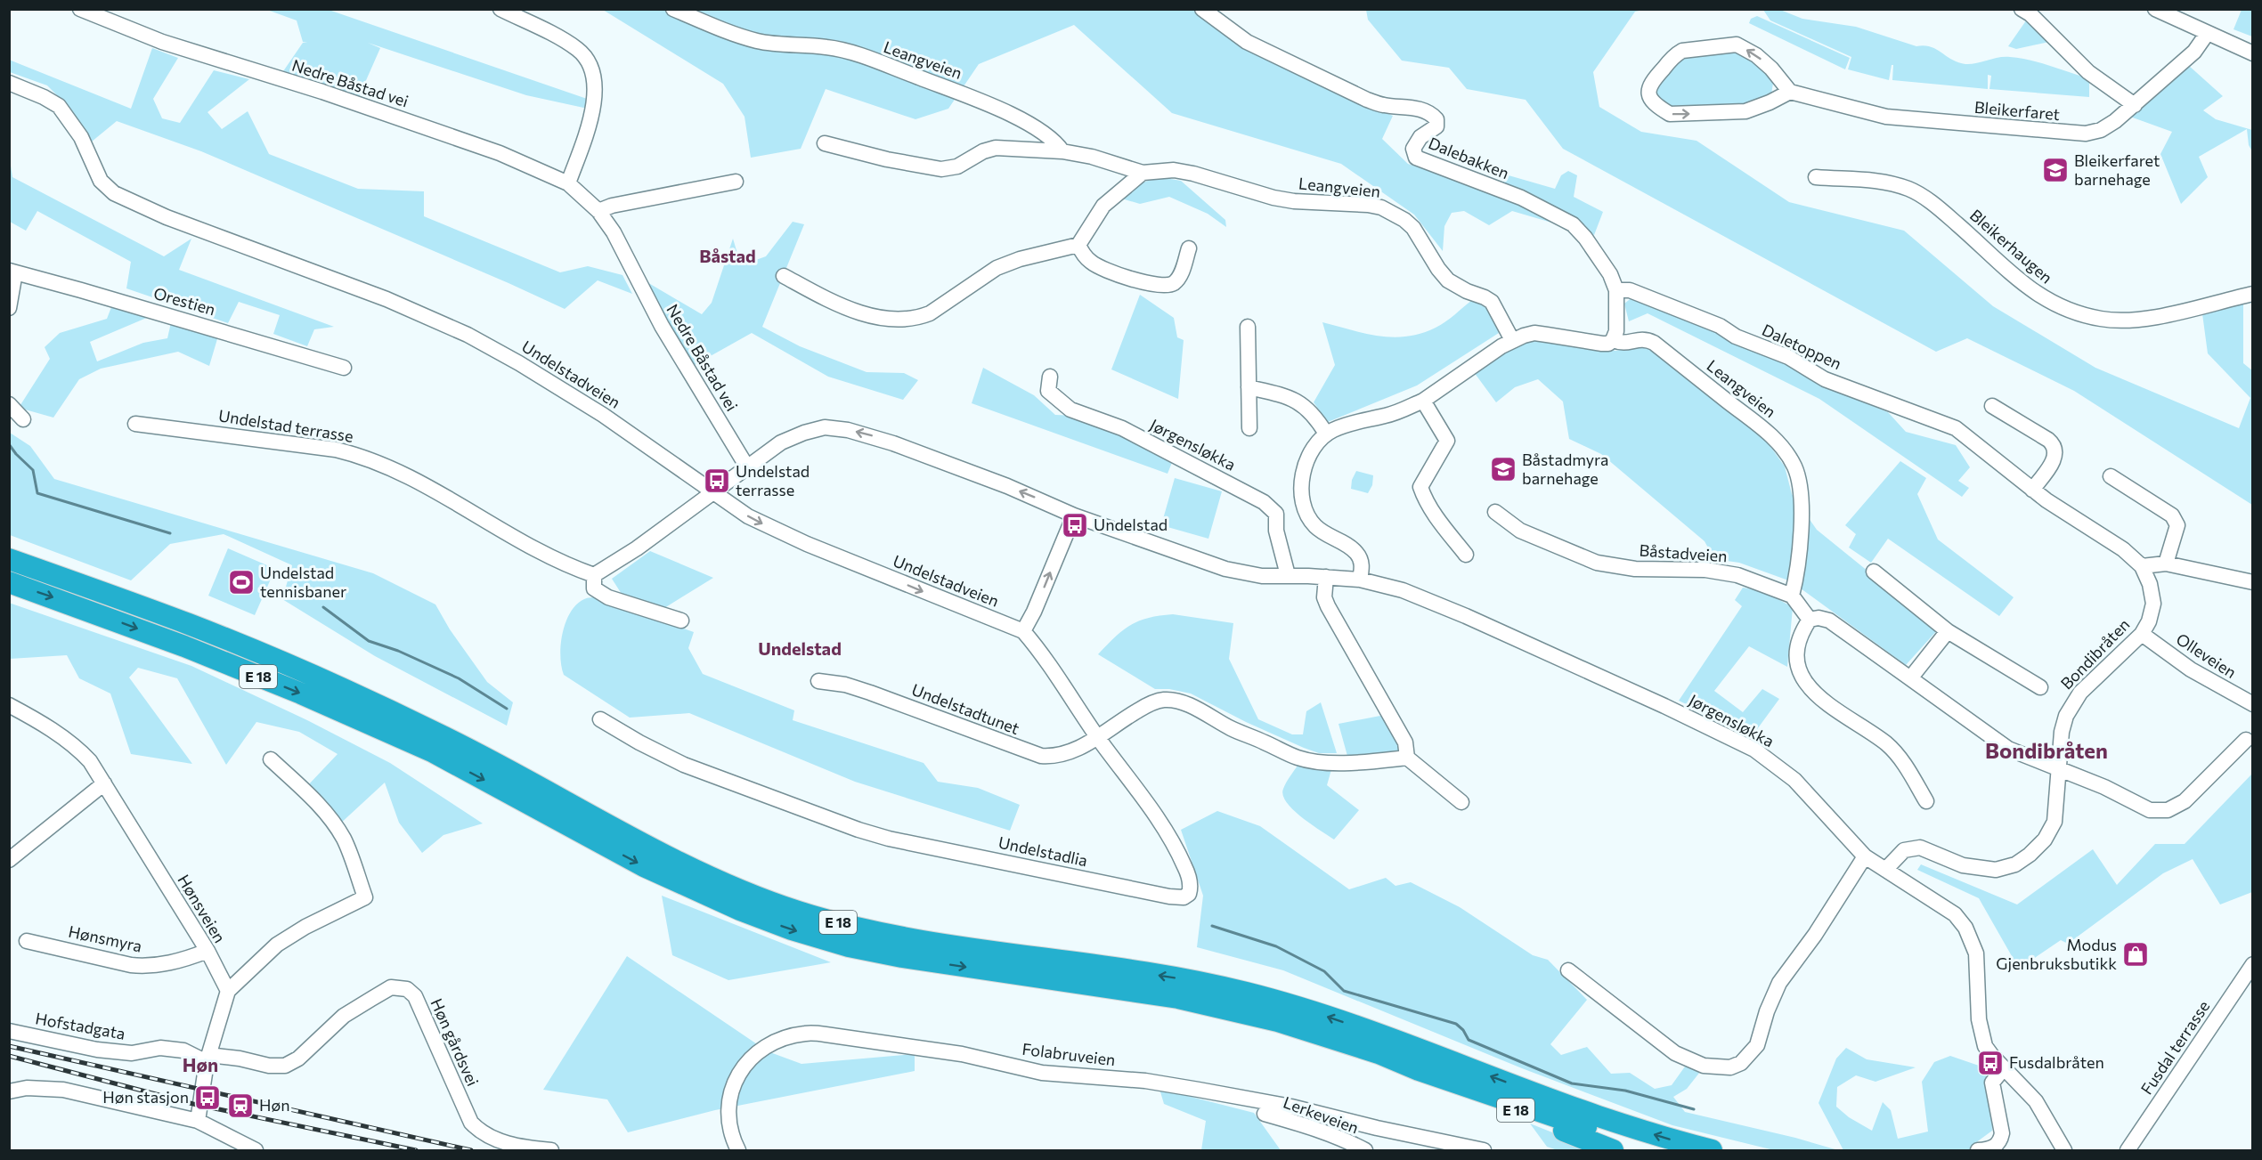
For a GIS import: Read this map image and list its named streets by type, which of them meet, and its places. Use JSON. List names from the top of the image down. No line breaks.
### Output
{"streets":{"highway":["E 18"],"street":["Leangveien","Nedre Båstad vei","Bleikerfaret","Dalebakken","Bleikerhaugen","Orestien","Daletoppen","Undelstadveien","Undelstad terrasse","Jørgensløkka","Båstadveien","Bondibråten","Olleveien","Undelstadtunet","Undelstadlia","Hønsveien","Hønsmyra","Hofstadgata","Høn gårdsvei","Fusdal terrasse","Folabruveien","Lerkeveien"]},"crossings":[["Leangveien","Båstadveien"],["Dalebakken","Daletoppen"],["Daletoppen","Bondibråten"],["Undelstadveien","Undelstadlia"],["Jørgensløkka","Bondibråten"],["Bondibråten","Olleveien"],["Undelstadtunet","Undelstadlia"],["Hønsveien","Hønsmyra"],["Hofstadgata","Høn gårdsvei"]],"districts":["Båstad","Undelstad","Bondibråten","Høn"],"places":{"school or university":["Bleikerfaret barnehage","Båstadmyra barnehage"],"bus stop":["Undelstad terrasse","Undelstad","Fusdalbråten","Høn stasjon"],"sports":["Undelstad tennisbaner"],"shop":["Modus Gjenbruksbutikk"],"station":["Høn"]}}
